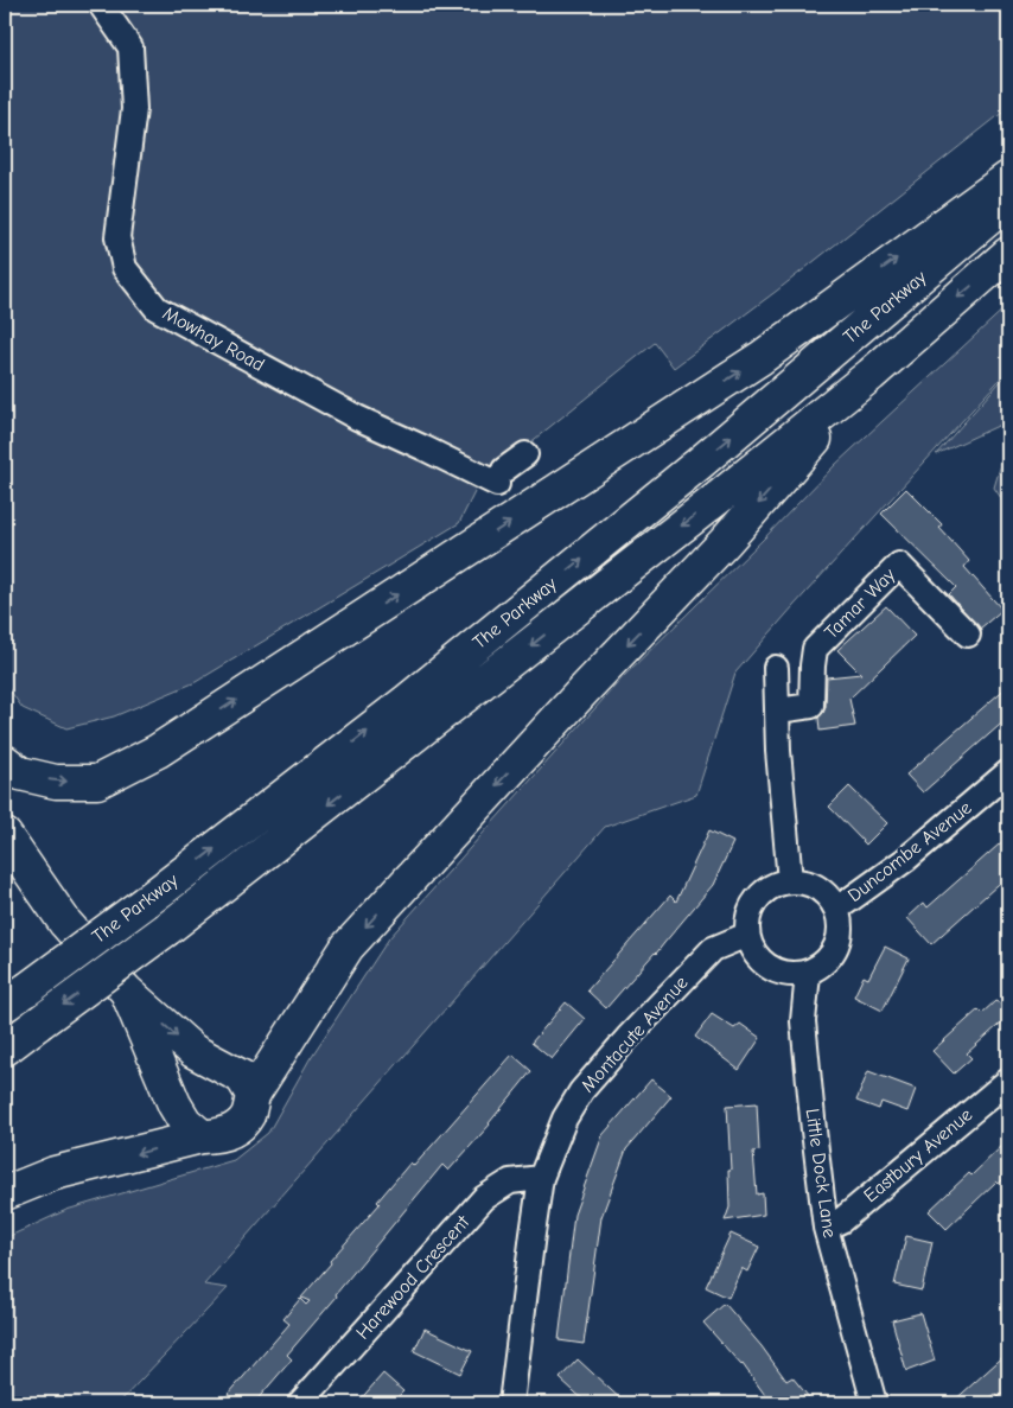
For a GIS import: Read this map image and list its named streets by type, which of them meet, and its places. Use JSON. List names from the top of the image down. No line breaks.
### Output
{"streets":{"main road":["The Parkway"],"street":["Mowhay Road","Tamar Way","Duncombe Avenue","Montacute Avenue","Eastbury Avenue","Little Dock Lane","Harewood Crescent"]},"crossings":[["Duncombe Avenue","Montacute Avenue"],["Duncombe Avenue","Little Dock Lane"],["Montacute Avenue","Little Dock Lane"],["Montacute Avenue","Harewood Crescent"],["Eastbury Avenue","Little Dock Lane"]]}
